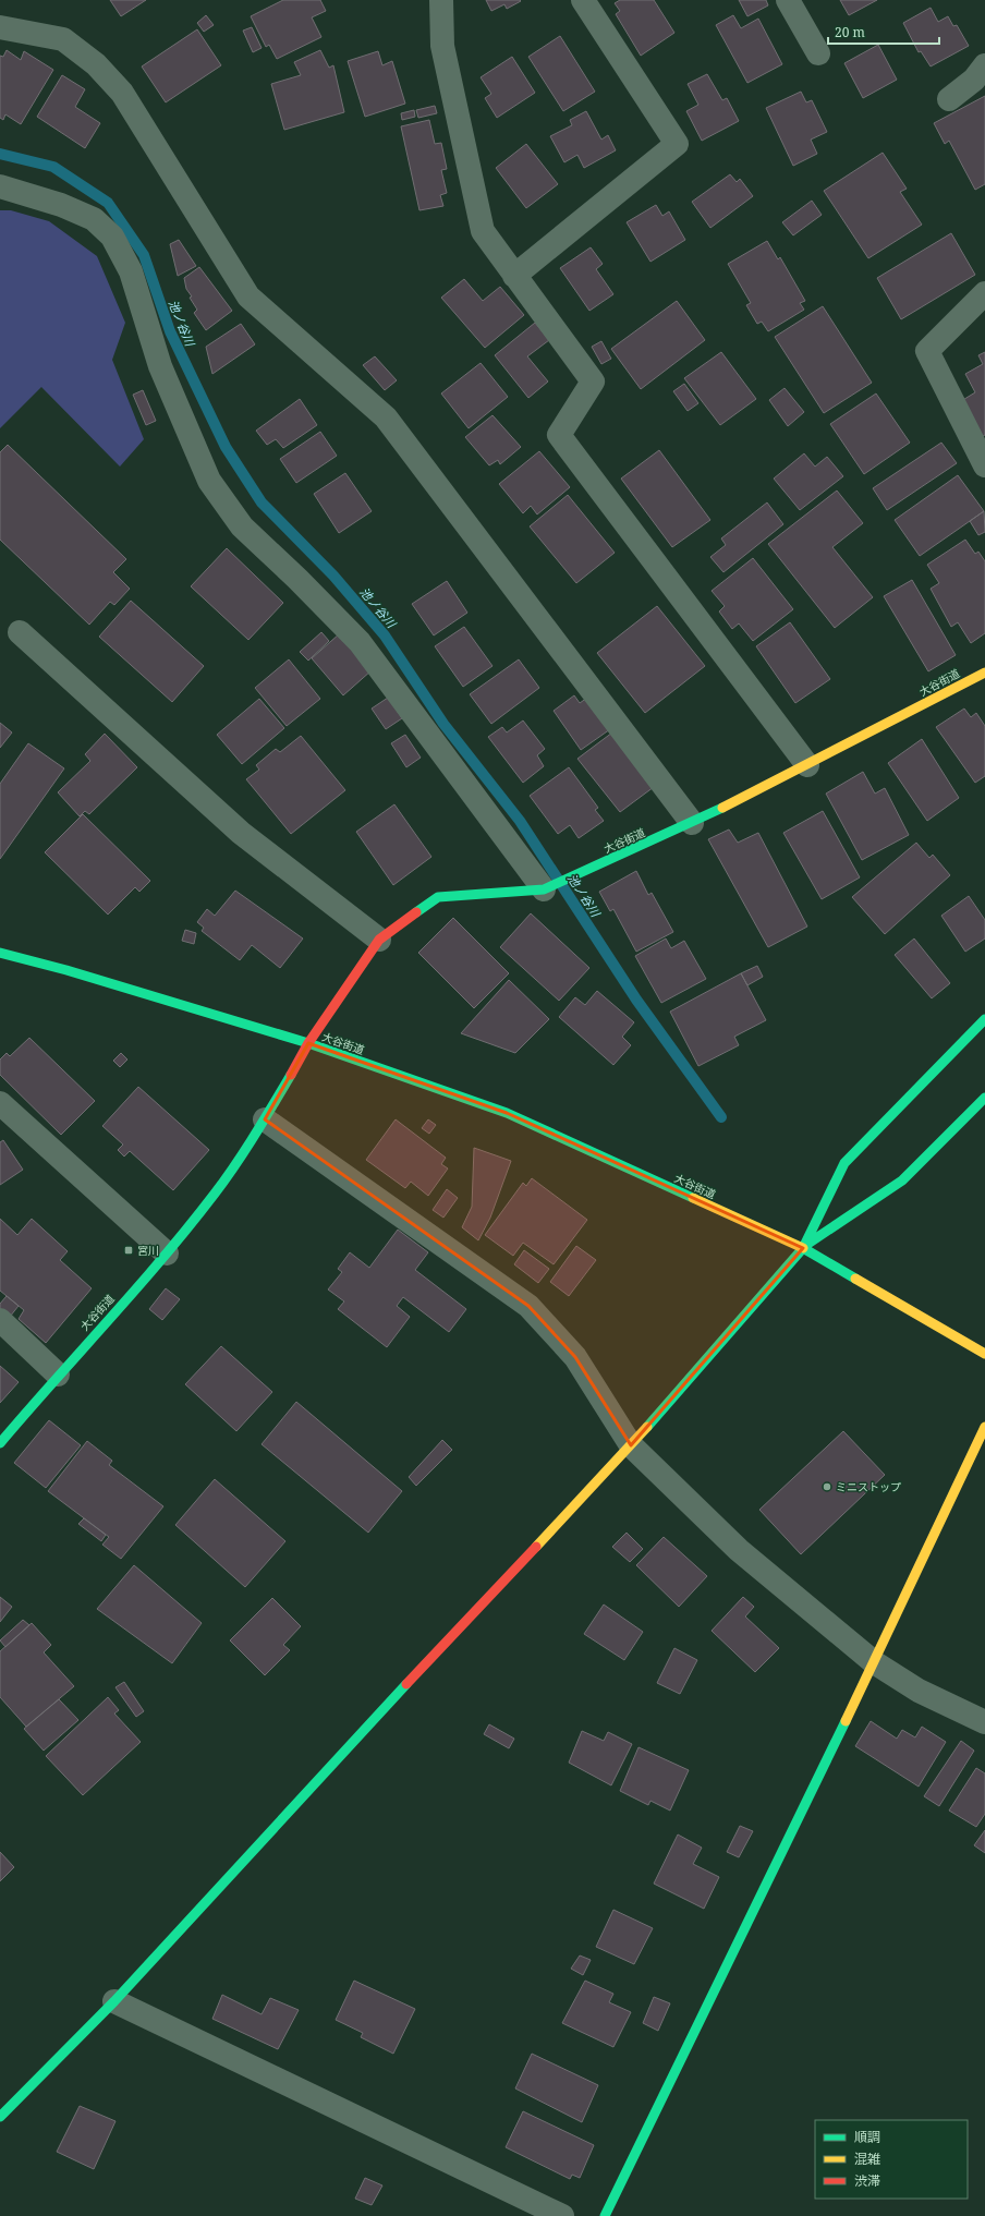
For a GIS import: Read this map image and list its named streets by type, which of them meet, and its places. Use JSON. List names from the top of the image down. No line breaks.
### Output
{"streets":{"street":["大谷街道"]},"water":["池ノ谷川"],"places":{"transit":["宮川"],"other":["ミニストップ"]},"legend":["順調","混雑","渋滞"],"scale_bar":"20 m"}
